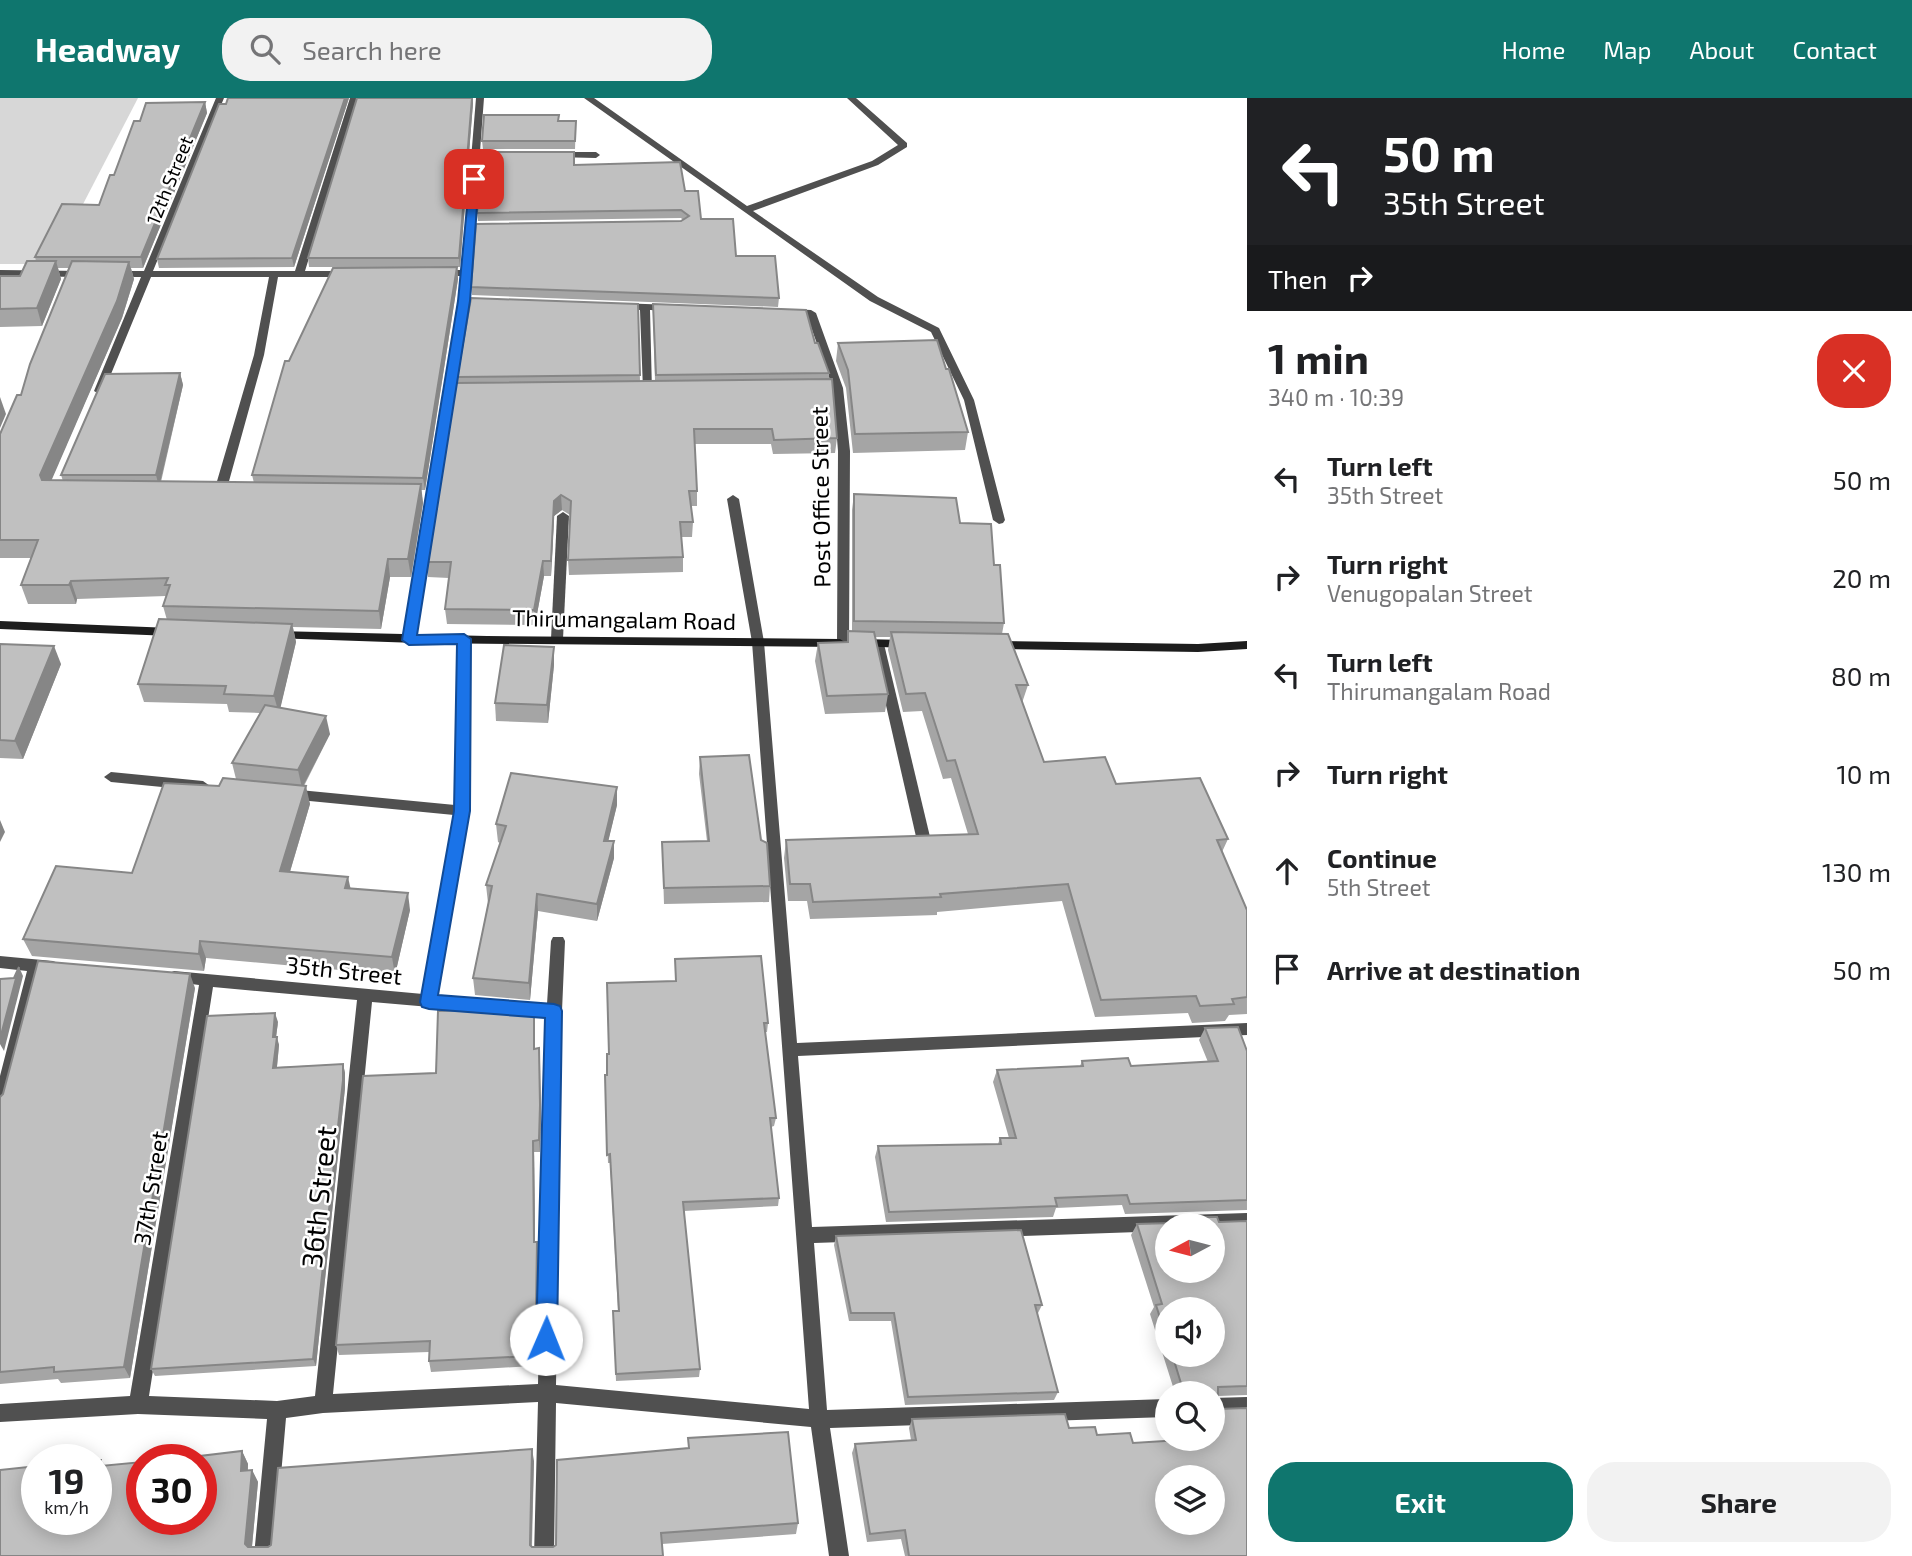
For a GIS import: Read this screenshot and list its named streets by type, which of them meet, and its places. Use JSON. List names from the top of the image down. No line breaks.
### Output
{"streets":{"street":["12th Street","Post Office Street","Thirumangalam Road","35th Street","37th Street","36th Street"]},"crossings":[["Post Office Street","Thirumangalam Road"],["35th Street","37th Street"],["35th Street","36th Street"]],"north":"left","page":{"header":"Headway","search":"Search here","nav":["Home","Map","About","Contact"],"turn":["50 m","35th Street"],"then":"Then","heading":["1 min","340 m · 10:39"],"list":[{"name":"Turn left","note":"35th Street","value":"50 m"},{"name":"Turn right","note":"Venugopalan Street","value":"20 m"},{"name":"Turn left","note":"Thirumangalam Road","value":"80 m"},{"name":"Turn right","value":"10 m"},{"name":"Continue","note":"5th Street","value":"130 m"},{"name":"Arrive at destination","value":"50 m"}],"speed":"19 km/h","limit":"30","buttons":["Exit","Share"]}}
